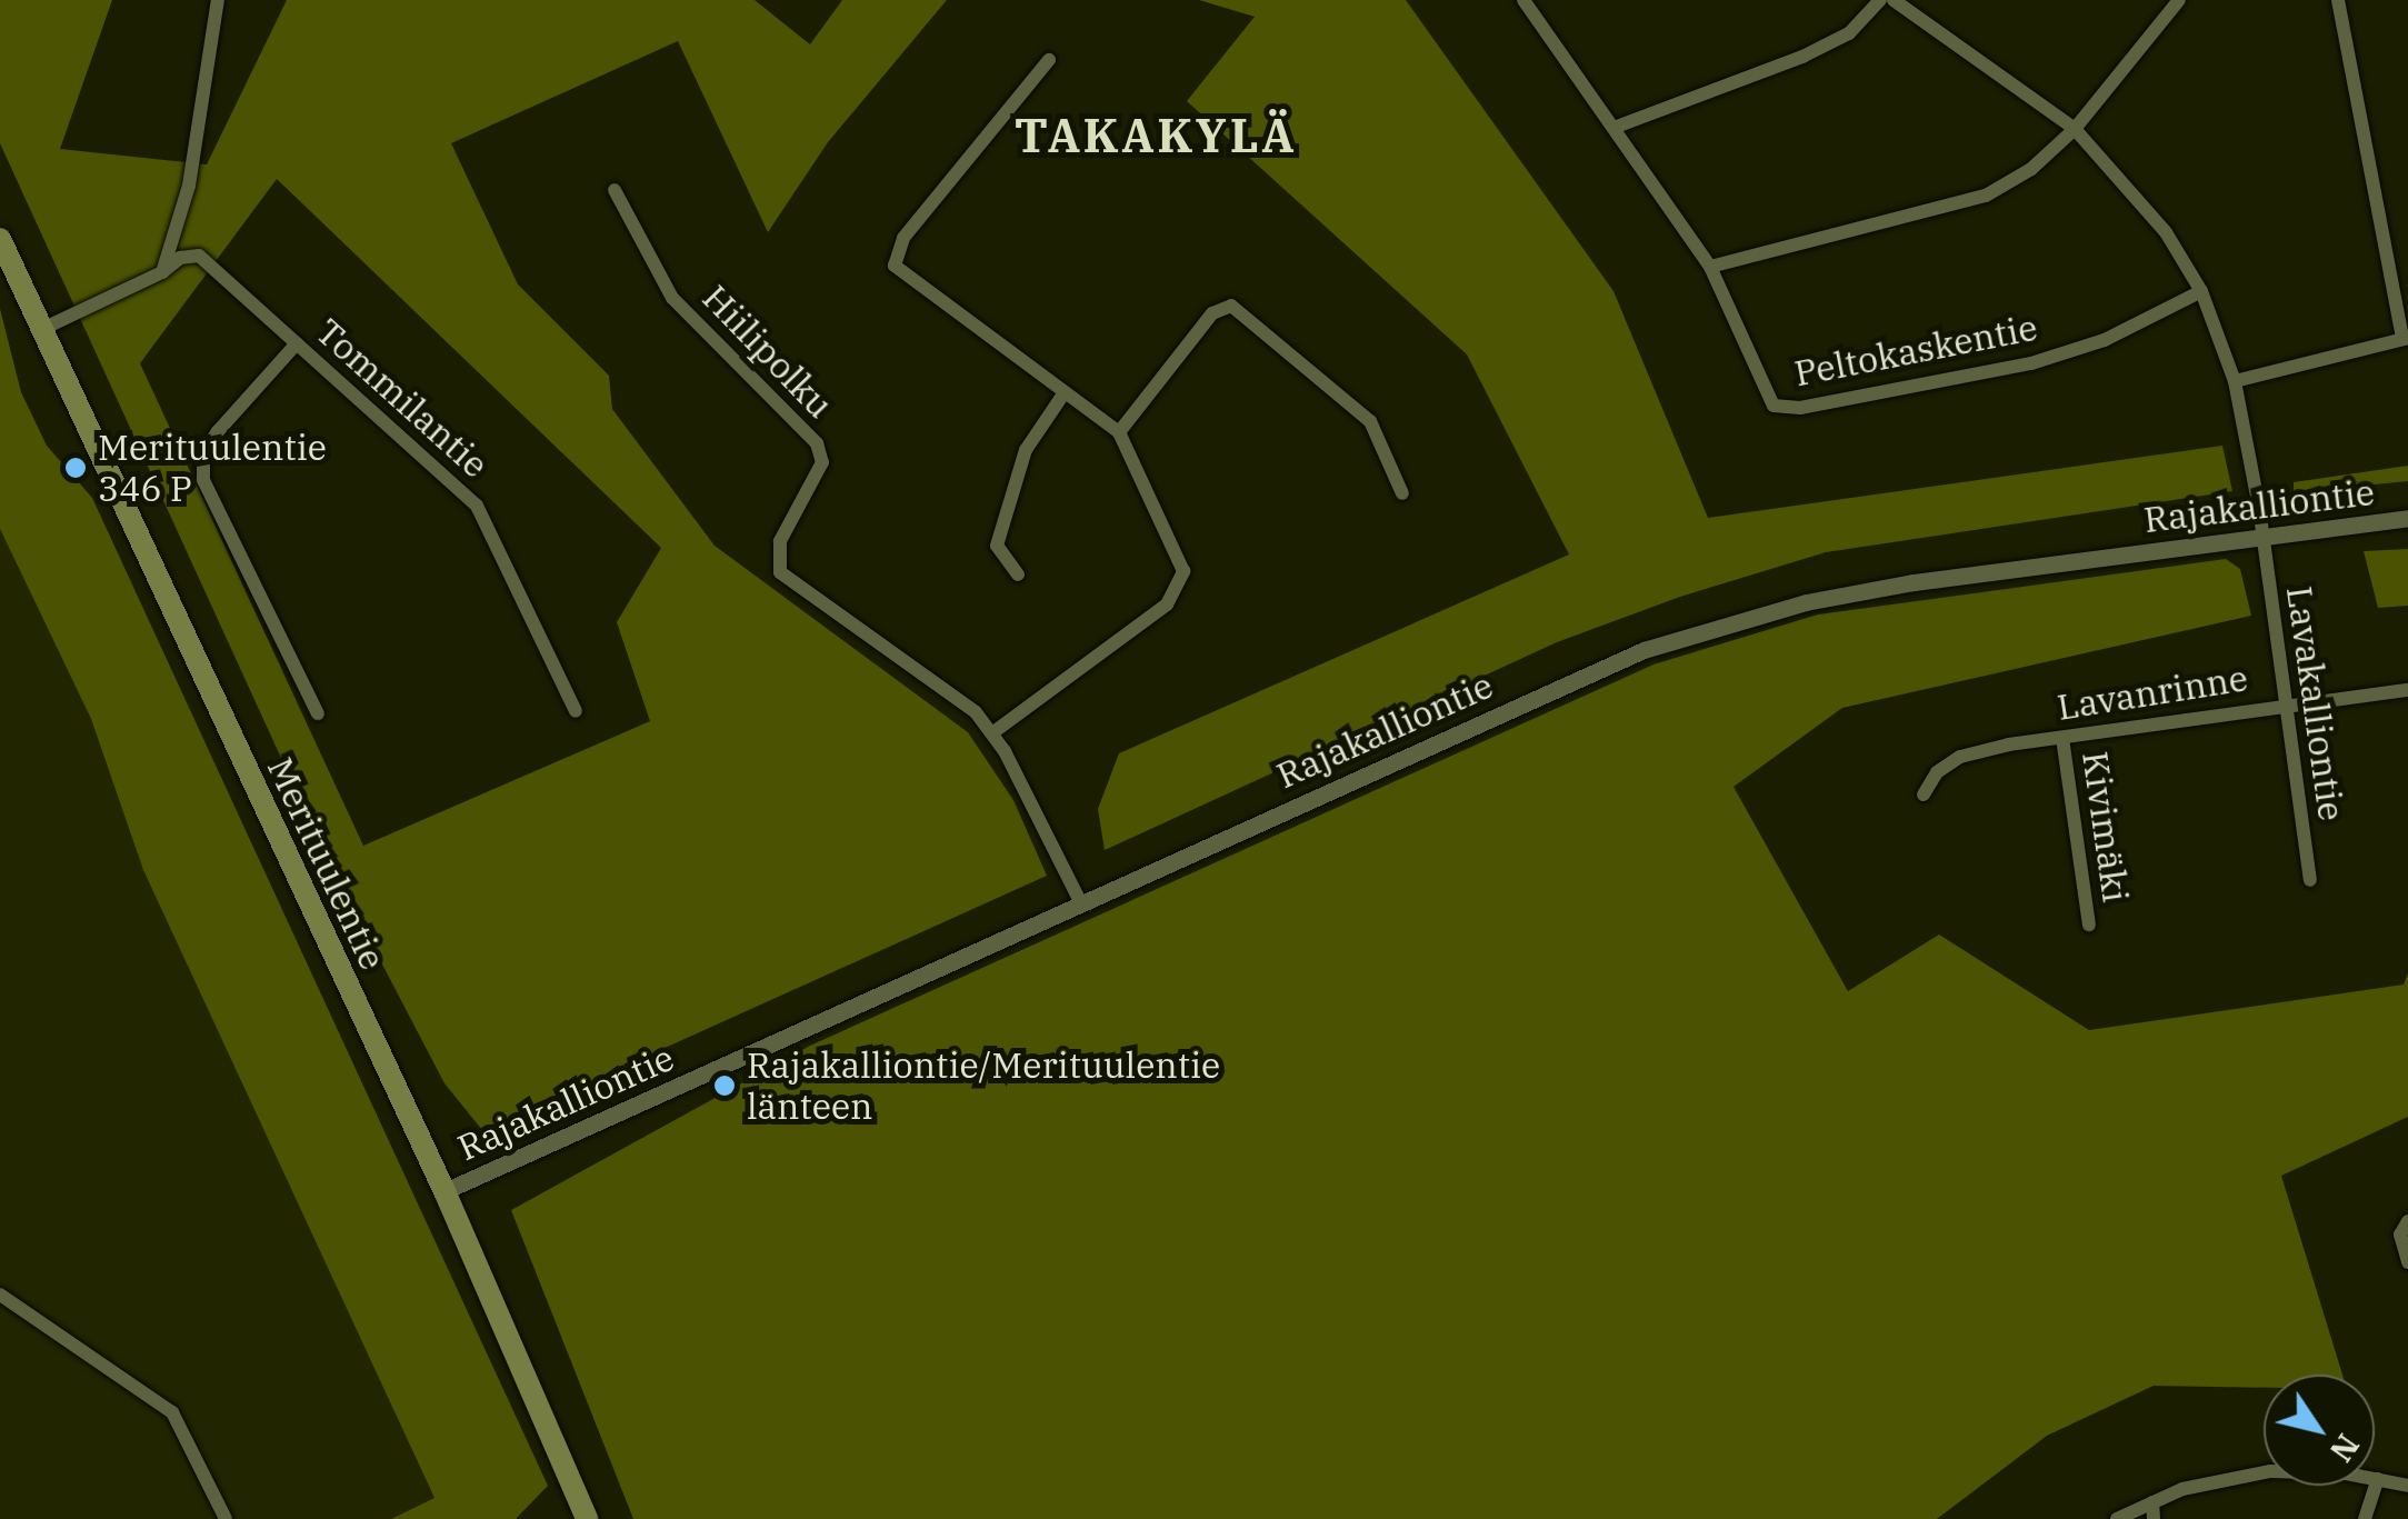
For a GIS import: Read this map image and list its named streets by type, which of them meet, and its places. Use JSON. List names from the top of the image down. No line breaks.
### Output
{"streets":{"main road":["Merituulentie"],"street":["Peltokaskentie","Hiilipolku","Tommilantie","Rajakalliontie","Lavanrinne","Lavakalliontie","Kivimäki"]},"crossings":[["Peltokaskentie","Lavakalliontie"],["Rajakalliontie","Lavakalliontie"],["Rajakalliontie","Merituulentie"],["Lavanrinne","Lavakalliontie"],["Lavanrinne","Kivimäki"]],"districts":["TAKAKYLÄ"],"places":["Merituulentie 346 P","Rajakalliontie/Merituulentie länteen"],"north":"bottom right"}
